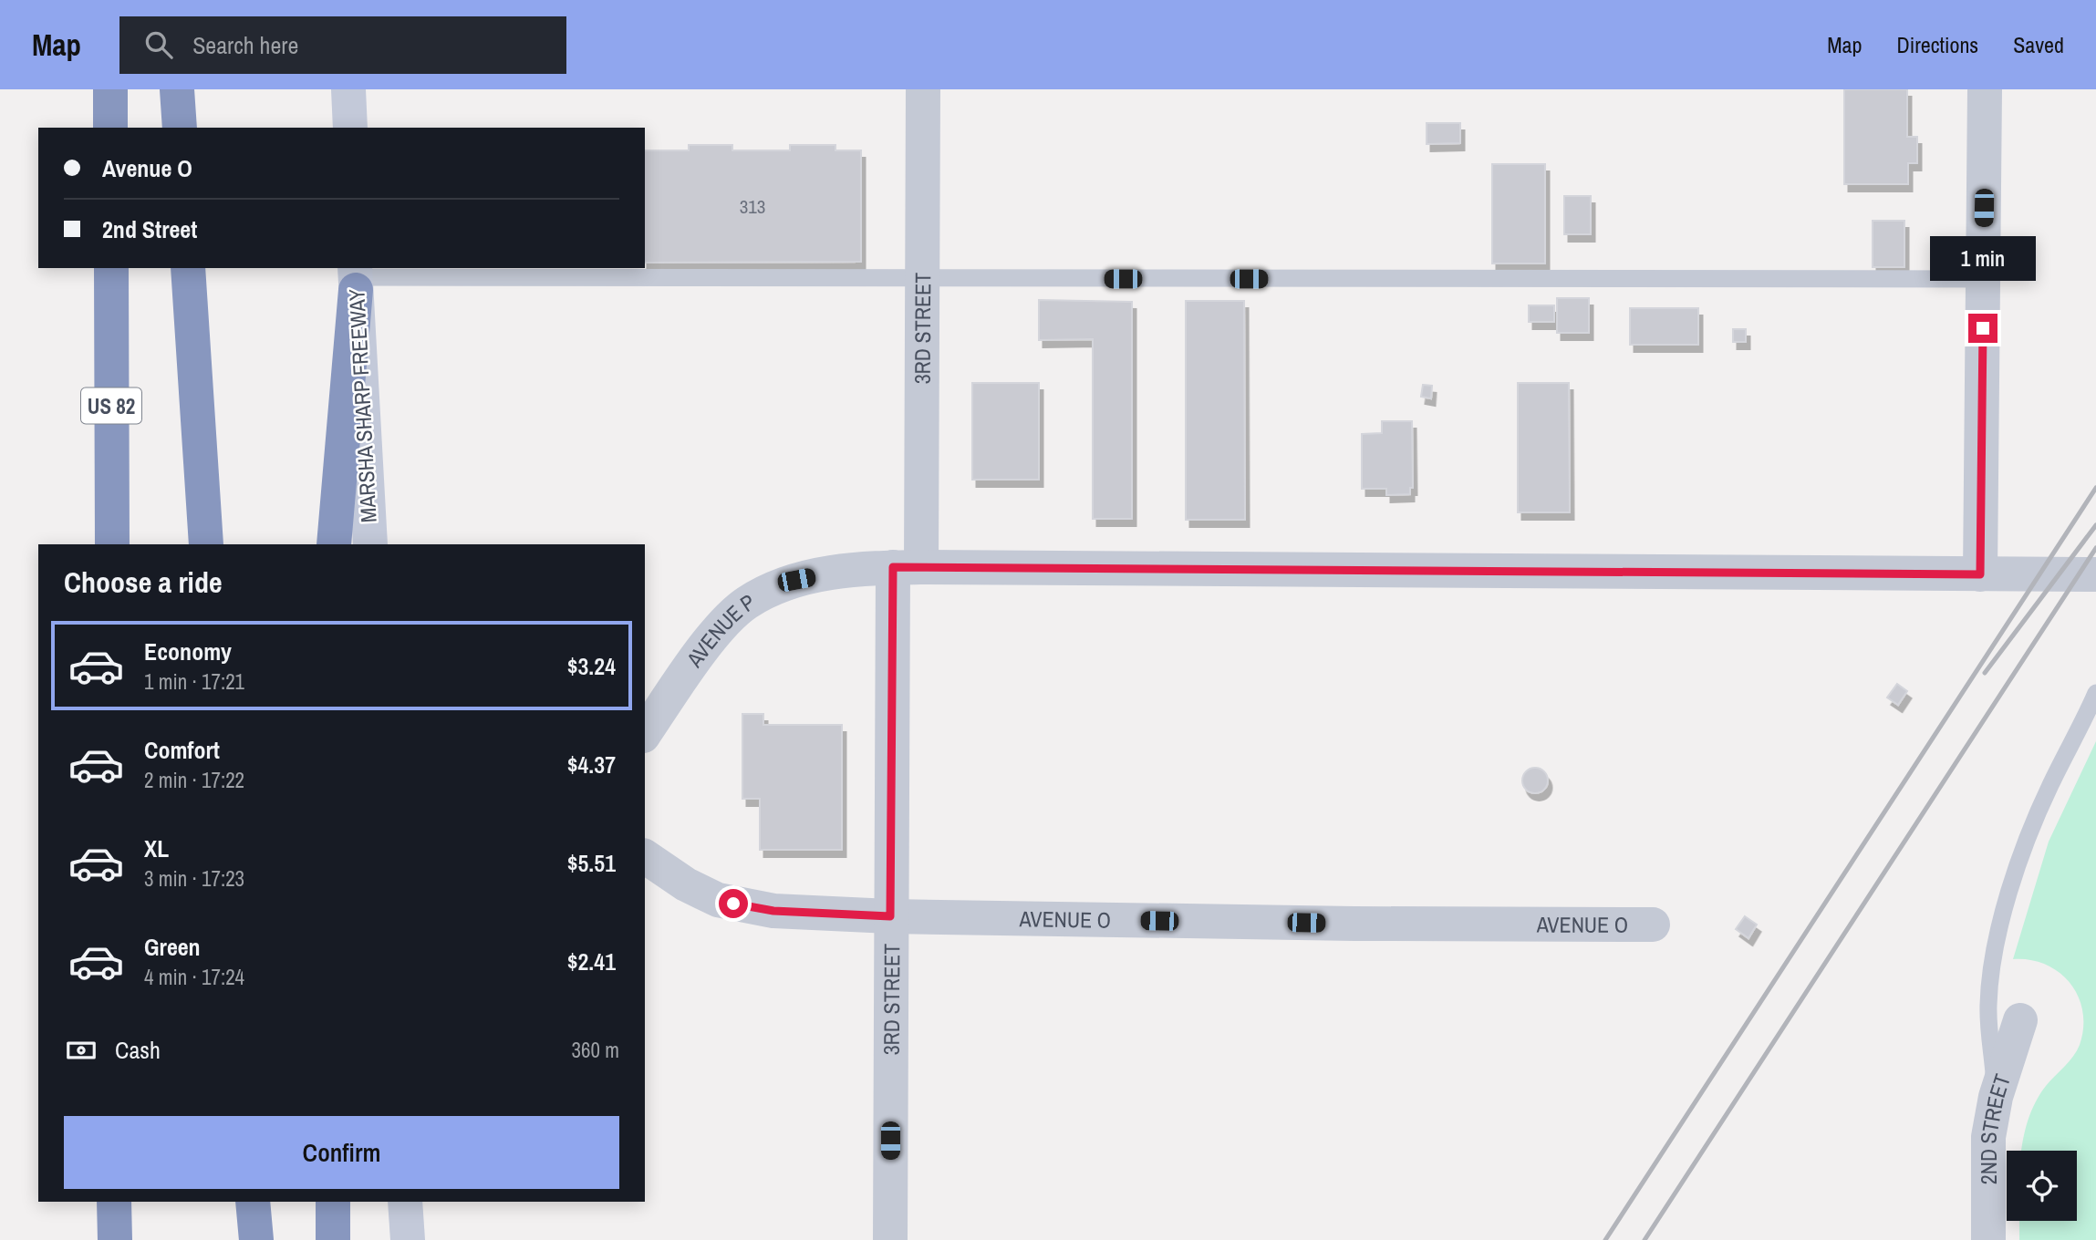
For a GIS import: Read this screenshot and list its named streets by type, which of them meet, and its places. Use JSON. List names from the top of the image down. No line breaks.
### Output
{"streets":{"highway":["US 82"],"main road":["MARSHA SHARP FREEWAY"],"street":["3RD STREET","AVENUE P","AVENUE O","2ND STREET"]},"crossings":[["3RD STREET","AVENUE P"],["3RD STREET","AVENUE O"]],"house_numbers":["313"],"page":{"header":"Map","search":"Search here","nav":["Map","Directions","Saved"],"banner":["Avenue O","2nd Street"],"bubble":"1 min","heading":"Choose a ride","list":[{"name":"Economy","note":"1 min · 17:21","value":"$3.24"},{"name":"Comfort","note":"2 min · 17:22","value":"$4.37"},{"name":"XL","note":"3 min · 17:23","value":"$5.51"},{"name":"Green","note":"4 min · 17:24","value":"$2.41"}],"pay":["Cash","360 m"],"buttons":"Confirm"}}
